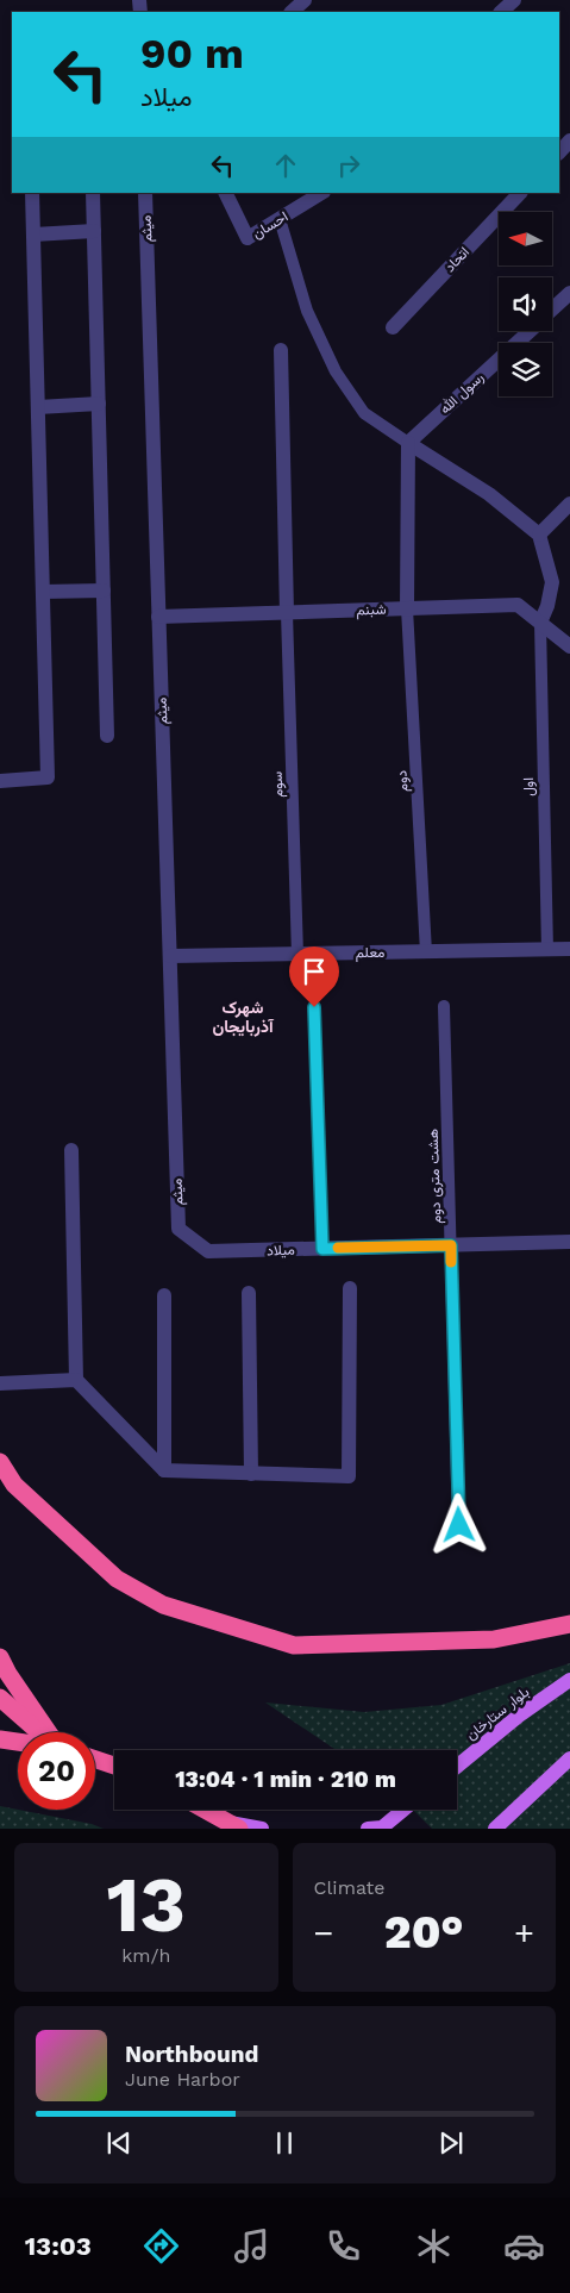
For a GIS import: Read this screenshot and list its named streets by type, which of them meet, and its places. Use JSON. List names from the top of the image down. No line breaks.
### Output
{"streets":{"main road":["بلوار ستارخان"],"street":["احسان","میثم","اتحاد","رسول الله","شبنم","معلم","میلاد"],"lane":["دوم","سوم","اول","هشت متری دوم"]},"crossings":[["میثم","شبنم"],["میثم","معلم"],["میثم","میلاد"],["شبنم","دوم"],["شبنم","سوم"],["شبنم","اول"],["دوم","معلم"],["سوم","معلم"],["اول","معلم"],["هشت متری دوم","میلاد"]],"districts":["شهرک آذربایجان"],"north":"left","page":{"turn":["90 m","میلاد"],"limit":"20","trip":"13:04 · 1 min · 210 m","tile":[["13","km/h"],"Climate"],"heat":["−","20°","+"],"song":["Northbound","June Harbor"],"tabs":"13:03"}}
